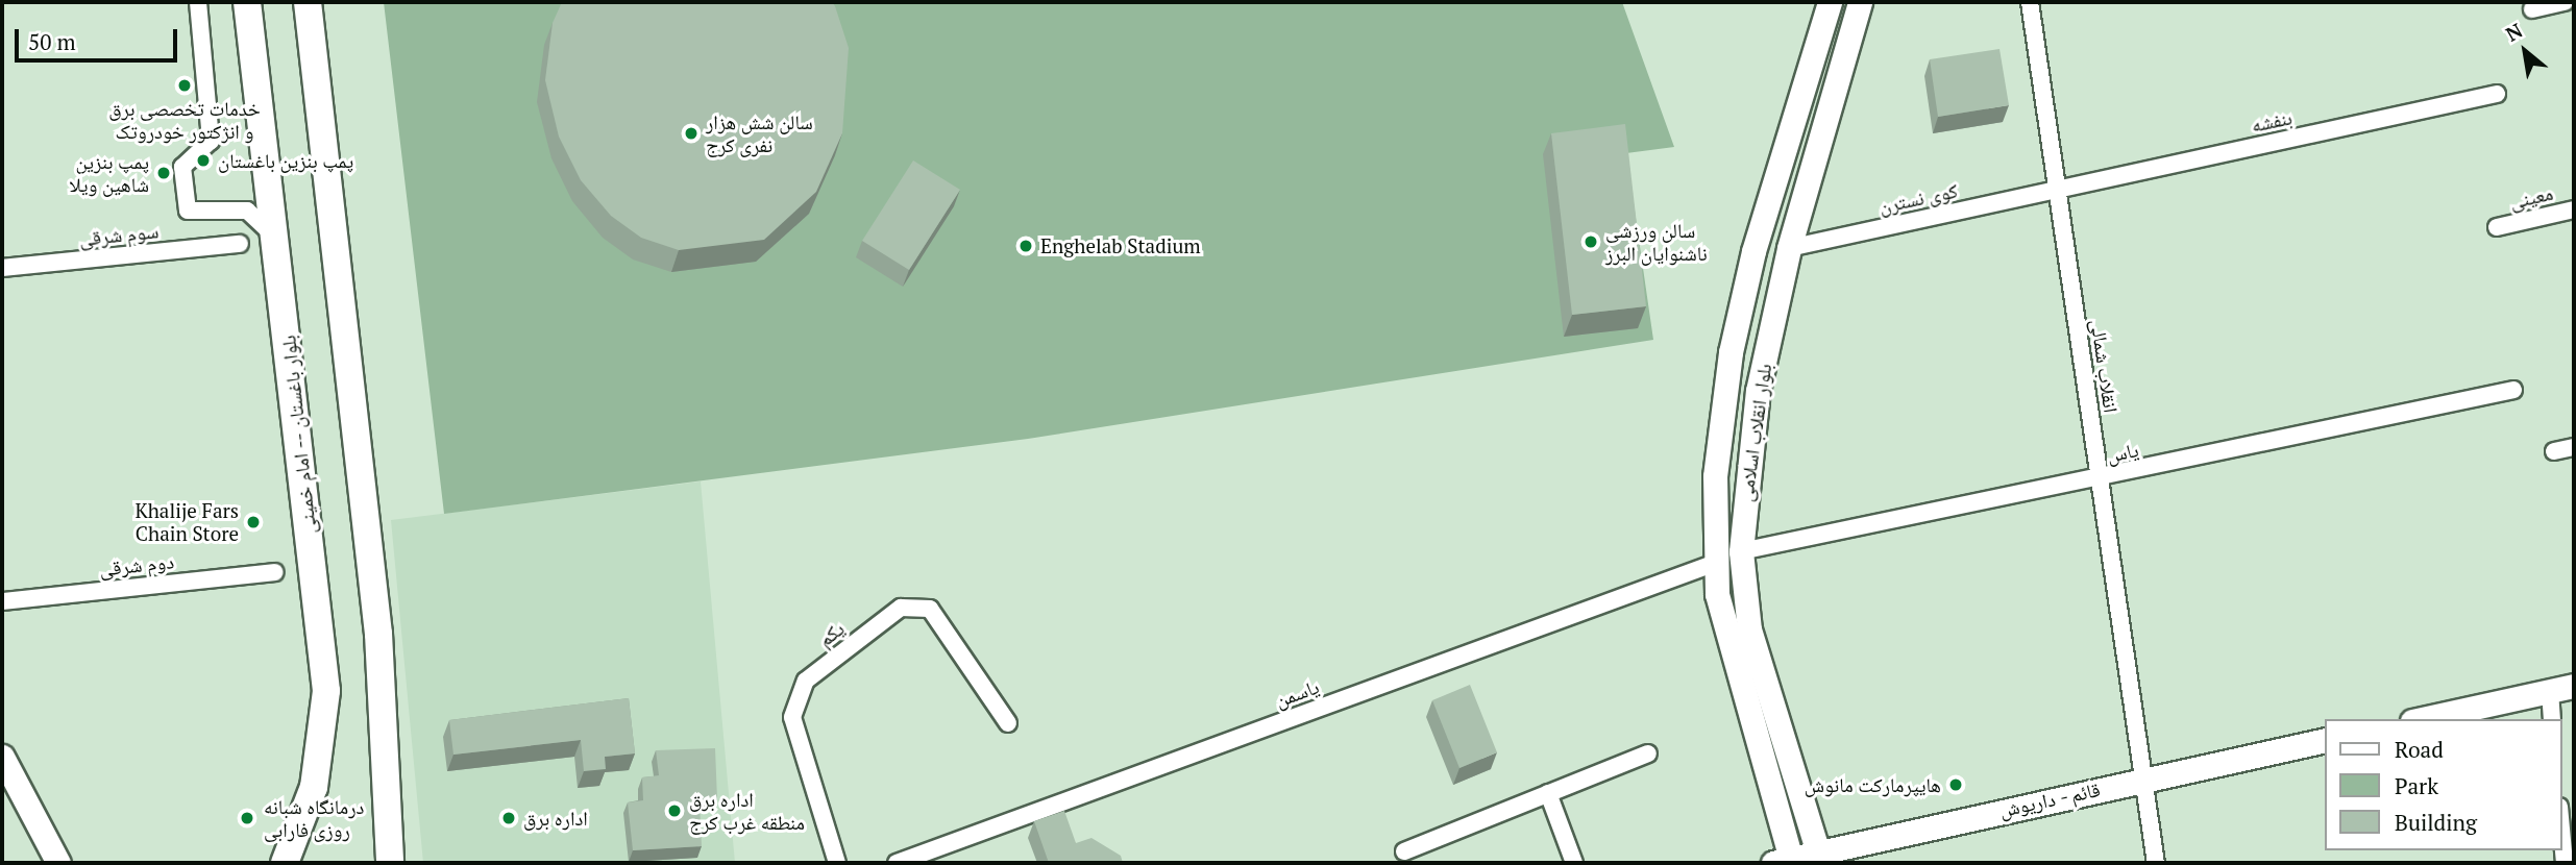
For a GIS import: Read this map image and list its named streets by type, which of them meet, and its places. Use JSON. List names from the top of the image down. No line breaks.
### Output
{"streets":{"main road":["بلوار انقلاب اسلامی","بلوار باغستان -- امام خمینی","قائم - داریوش"],"street":["بنفشه","معینی","کوی نسترن","سوم شرقی","انقلاب شمالی","یاس","دوم شرقی","یکم","یاسمن"]},"crossings":[["بنفشه","کوی نسترن"],["بنفشه","انقلاب شمالی"],["کوی نسترن","انقلاب شمالی"],["کوی نسترن","بلوار انقلاب اسلامی"],["انقلاب شمالی","یاس"],["انقلاب شمالی","قائم - داریوش"],["بلوار انقلاب اسلامی","یاس"],["بلوار انقلاب اسلامی","یاسمن"],["بلوار انقلاب اسلامی","قائم - داریوش"]],"places":["خدمات تخصصی برق و انژکتور خودروتک","سالن شش هزار نفری کرج","پمپ بنزین باغستان","پمپ بنزین شاهین ویلا","سالن ورزشی ناشنوایان البرز","Enghelab Stadium","Khalije Fars Chain Store","هایپرمارکت مانوش","اداره برق منطقه غرب کرج","درمانگاه شبانه روزی فارابی","اداره برق"],"legend":["Road","Park","Building"],"scale_bar":"50 m","north":"top left"}
